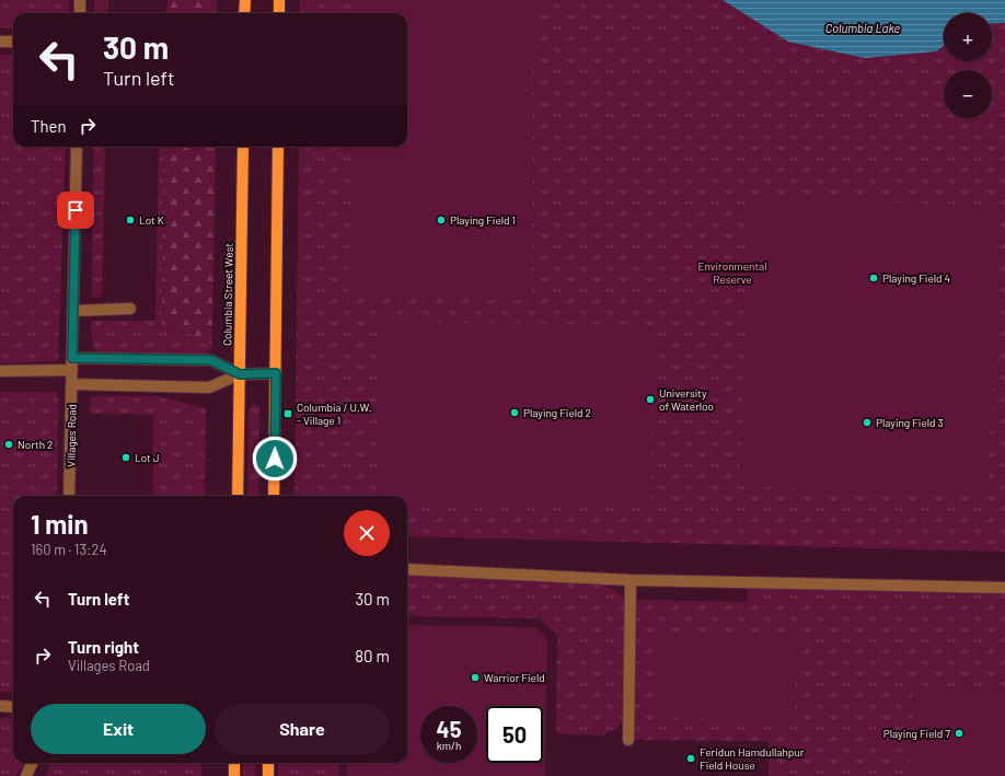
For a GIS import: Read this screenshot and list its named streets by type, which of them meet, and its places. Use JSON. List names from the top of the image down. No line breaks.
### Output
{"streets":{"main road":["Columbia Street West"],"lane":["Villages Road"]},"water":["Columbia Lake"],"parks":["Environmental Reserve"],"places":{"other":["Lot K","Playing Field 1","Playing Field 4","University of Waterloo","Playing Field 2","Playing Field 3","North 2","Lot J","Warrior Field","Playing Field 7","Feridun Hamdullahpur Field House"],"transit":["Columbia / U.W. - Village 1"]},"page":{"map_buttons":["+","−"],"turn":["30 m","Turn left"],"then":"Then","heading":["1 min","160 m · 13:24"],"list":[{"name":"Turn left","value":"30 m"},{"name":"Turn right","note":"Villages Road","value":"80 m"}],"buttons":["Exit","Share"],"speed":"45 km/h","limit":"50"}}
